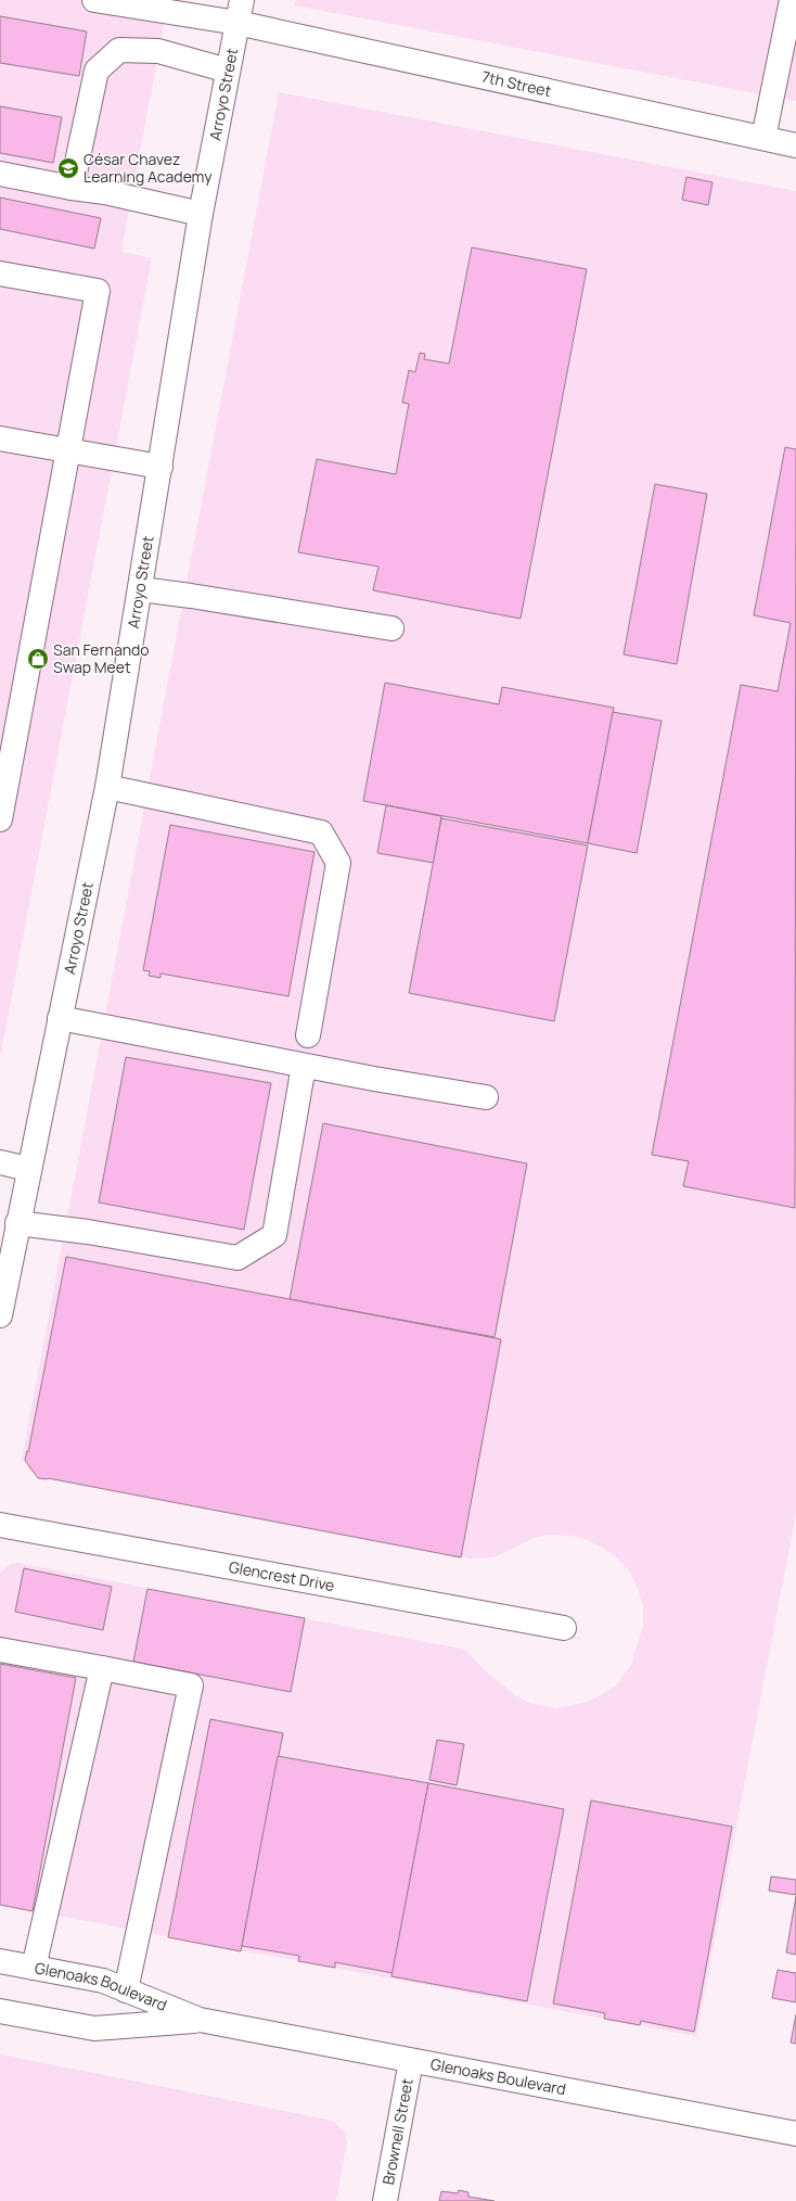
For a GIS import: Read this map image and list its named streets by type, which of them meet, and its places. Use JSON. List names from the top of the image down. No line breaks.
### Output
{"streets":{"street":["7th Street","Arroyo Street","Glencrest Drive","Glenoaks Boulevard","Brownell Street"]},"crossings":[["7th Street","Arroyo Street"],["Glenoaks Boulevard","Brownell Street"]],"places":{"school or university":["César Chavez Learning Academy"],"shop":["San Fernando Swap Meet"]}}
